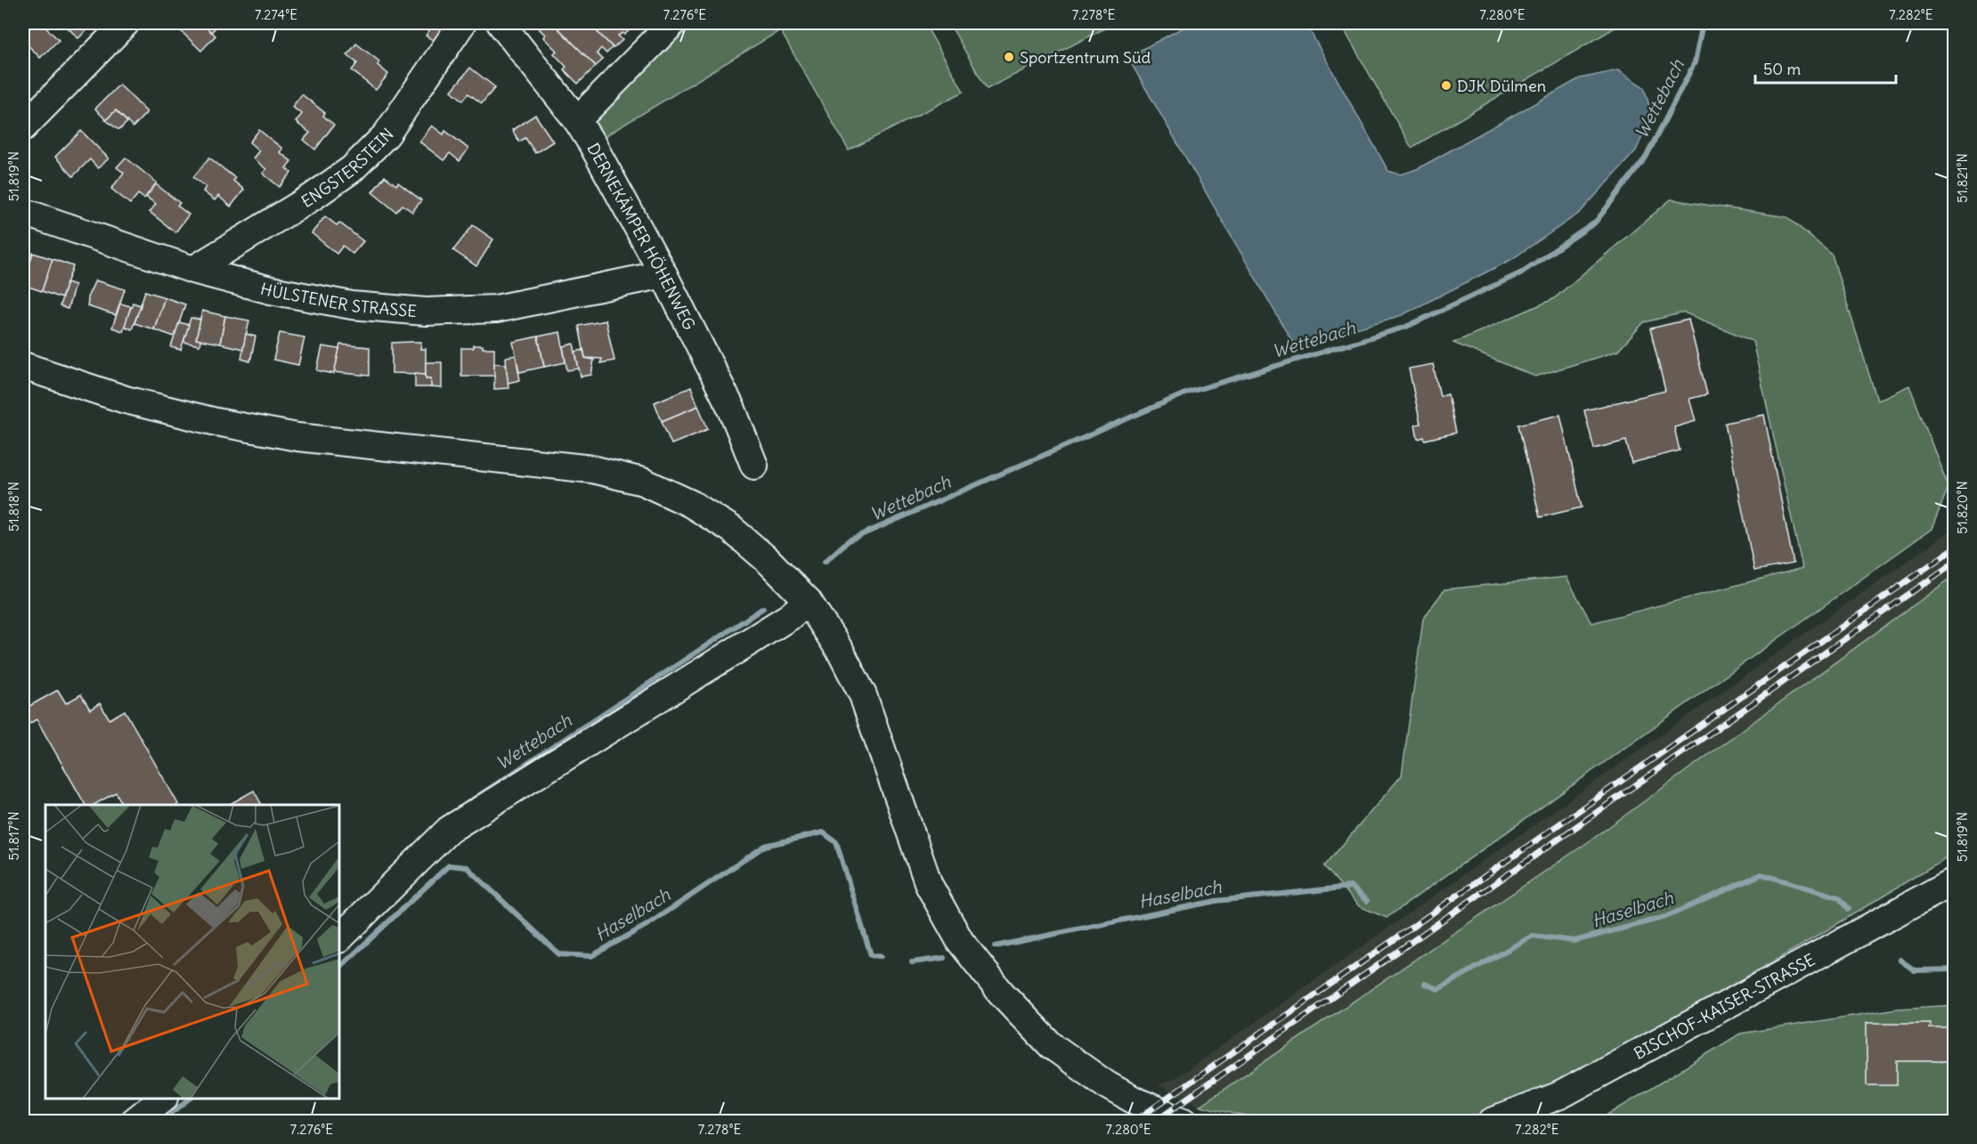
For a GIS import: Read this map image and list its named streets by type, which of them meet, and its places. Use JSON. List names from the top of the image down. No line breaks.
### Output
{"streets":{"street":["ENGSTERSTEIN","DERNEKÄMPER HÖHENWEG","HÜLSTENER STRASSE","BISCHOF-KAISER-STRASSE"]},"crossings":[["ENGSTERSTEIN","HÜLSTENER STRASSE"],["DERNEKÄMPER HÖHENWEG","HÜLSTENER STRASSE"]],"water":["Wettebach","Haselbach"],"places":["Sportzentrum Süd","DJK Dülmen"],"scale_bar":"50 m","coordinates":["7.274°E","7.276°E","7.278°E","7.280°E","7.282°E","51.819°N","51.821°N","51.818°N","51.820°N","51.817°N"]}
